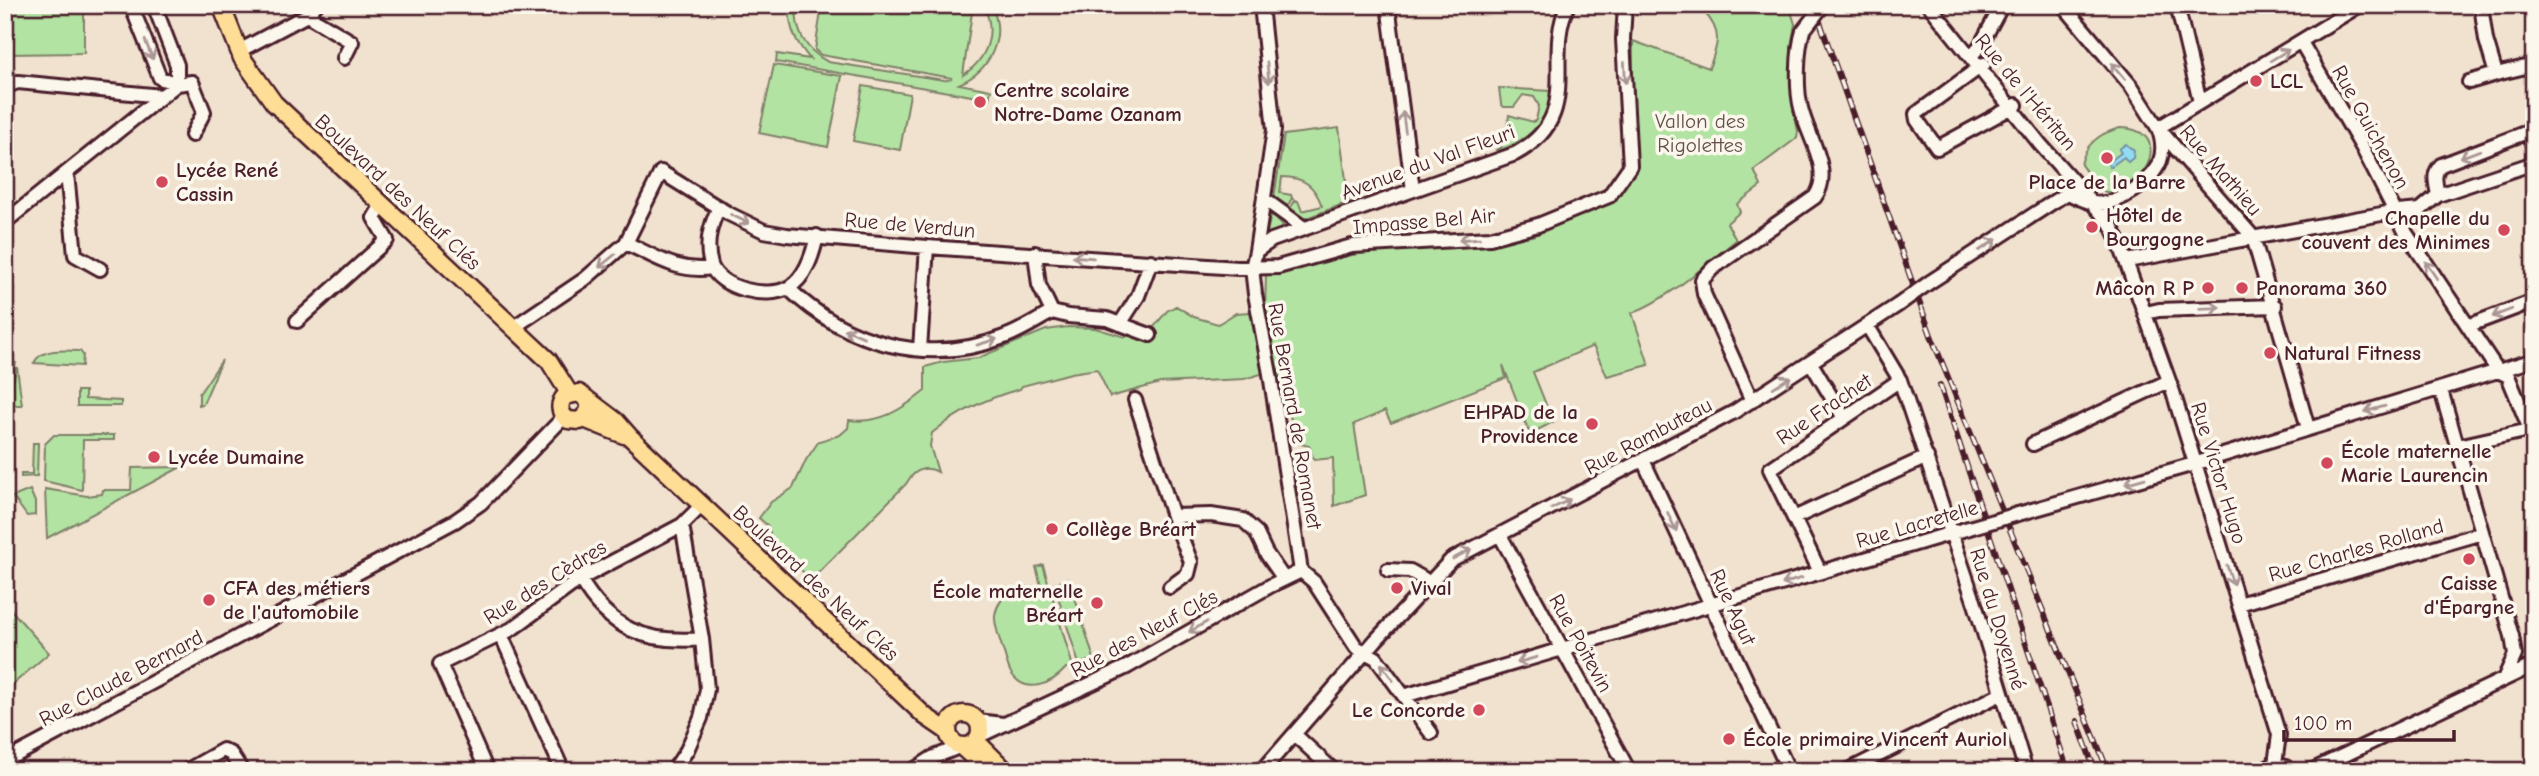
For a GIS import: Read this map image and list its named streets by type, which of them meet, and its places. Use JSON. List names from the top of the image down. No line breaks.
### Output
{"streets":{"main road":["Boulevard des Neuf Clés"],"street":["Rue de l'Héritan","Rue Guichenon","Avenue du Val Fleuri","Rue Mathieu","Impasse Bel Air","Rue de Verdun","Rue Frachet","Rue Bernard de Romanet","Rue Rambuteau","Rue Victor Hugo","Rue Lacretelle","Rue Charles Rolland","Rue des Cèdres","Rue Agut","Rue du Doyenné","Rue des Neuf Clés","Rue Poitevin","Rue Claude Bernard"]},"crossings":[["Rue de l'Héritan","Rue Rambuteau"],["Rue de l'Héritan","Rue Victor Hugo"],["Rue Guichenon","Rue Lacretelle"],["Rue Mathieu","Rue Lacretelle"],["Boulevard des Neuf Clés","Rue des Cèdres"],["Boulevard des Neuf Clés","Rue des Neuf Clés"],["Boulevard des Neuf Clés","Rue Claude Bernard"],["Impasse Bel Air","Rue de Verdun"],["Impasse Bel Air","Rue Bernard de Romanet"],["Rue de Verdun","Rue Bernard de Romanet"],["Rue Frachet","Rue du Doyenné"],["Rue Bernard de Romanet","Rue des Neuf Clés"],["Rue Rambuteau","Rue Victor Hugo"],["Rue Rambuteau","Rue Agut"],["Rue Rambuteau","Rue du Doyenné"],["Rue Rambuteau","Rue Poitevin"],["Rue Victor Hugo","Rue Lacretelle"],["Rue Victor Hugo","Rue Charles Rolland"],["Rue Lacretelle","Rue Agut"],["Rue Lacretelle","Rue du Doyenné"],["Rue Lacretelle","Rue Poitevin"]],"one_way":["Impasse Bel Air","Rue Rambuteau","Rue Lacretelle","Rue Agut","Rue des Neuf Clés"],"parks":["Vallon des Rigolettes"],"places":["LCL","Centre scolaire Notre-Dame Ozanam","Place de la Barre","Lycée René Cassin","Hôtel de Bourgogne","Chapelle du couvent des Minimes","Mâcon R P","Panorama 360","Natural Fitness","EHPAD de la Providence","Lycée Dumaine","École maternelle Marie Laurencin","Collège Bréart","Caisse d'Épargne","Vival","CFA des métiers de l'automobile","École maternelle Bréart","Le Concorde","École primaire Vincent Auriol"],"scale_bar":"100 m"}
